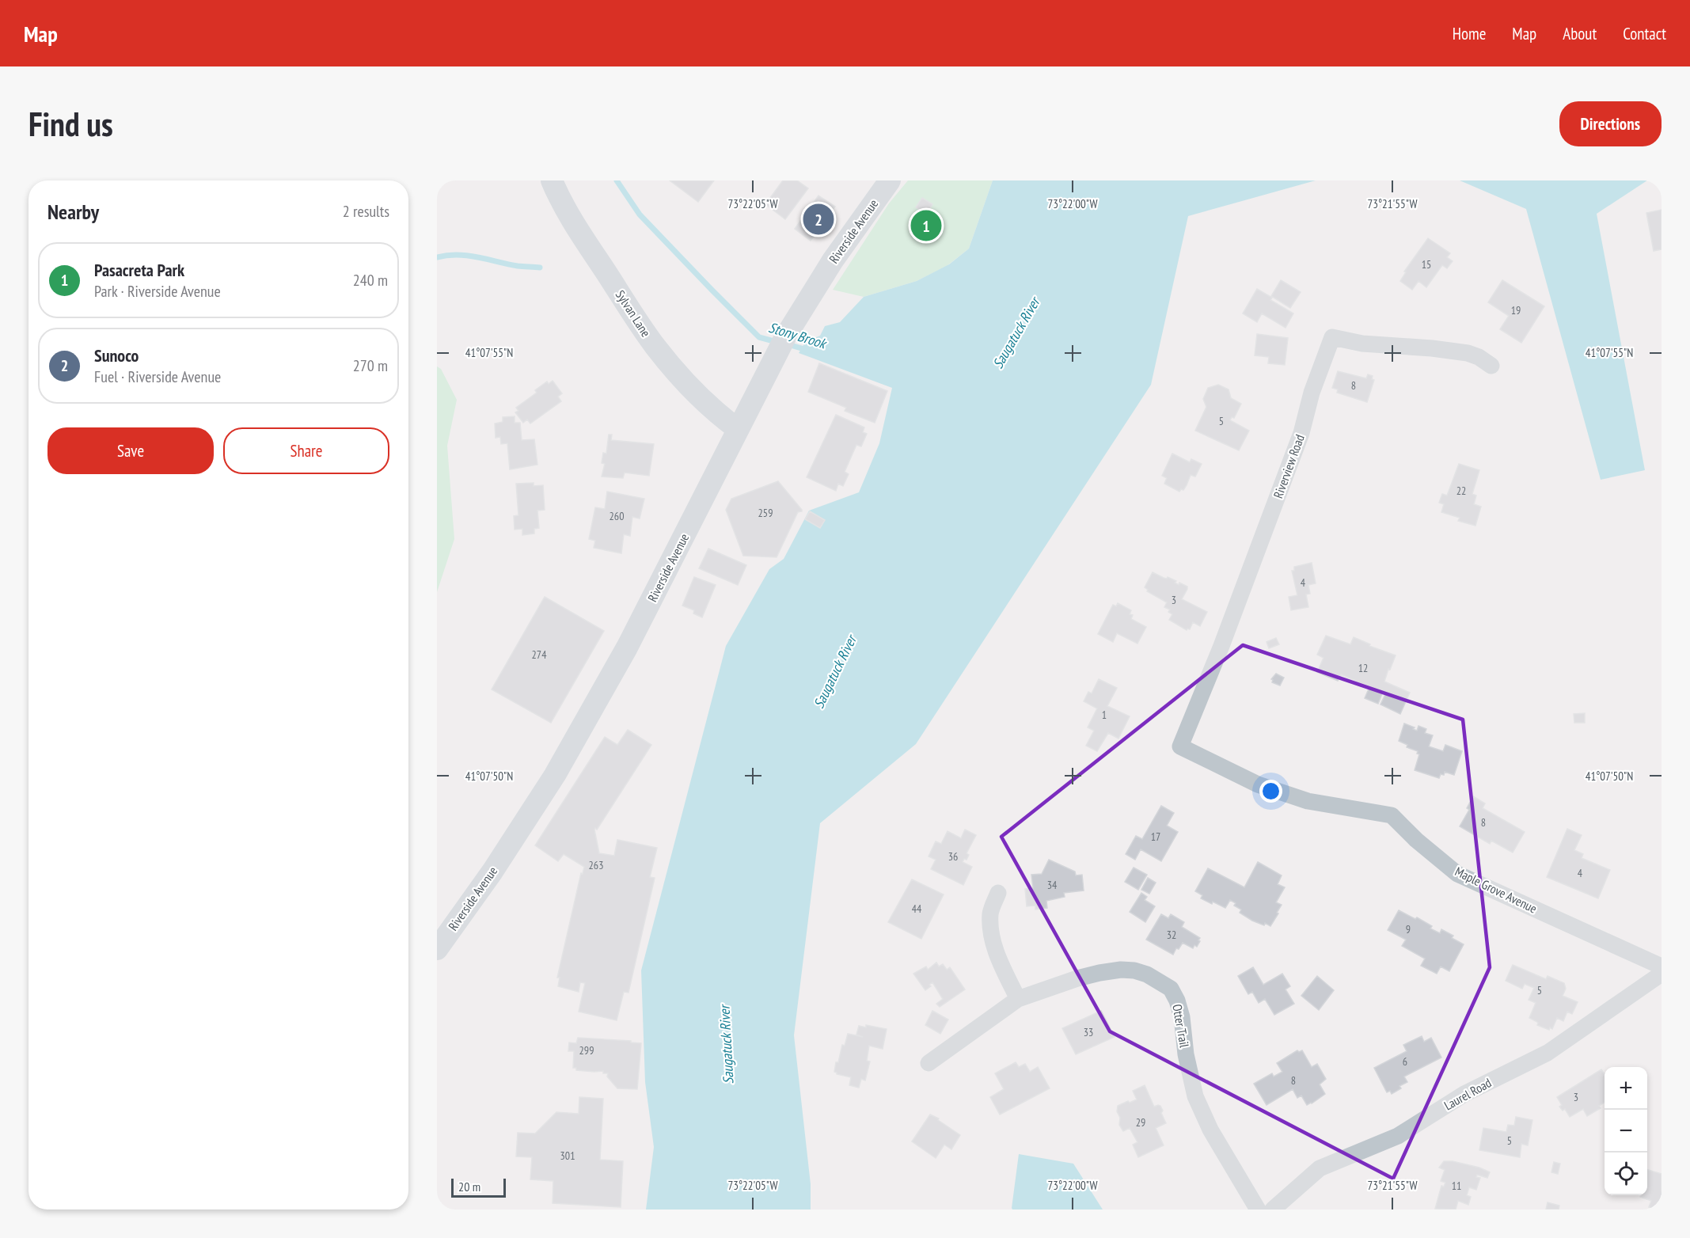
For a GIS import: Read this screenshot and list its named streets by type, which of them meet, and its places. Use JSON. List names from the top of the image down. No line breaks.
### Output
{"streets":{"main road":["Riverside Avenue","Sylvan Lane"],"street":["Riverview Road","Maple Grove Avenue","Otter Trail","Laurel Road"]},"crossings":[["Riverside Avenue","Sylvan Lane"],["Riverview Road","Maple Grove Avenue"]],"water":["Saugatuck River","Stony Brook"],"house_numbers":["15","19","8","5","22","259","260","4","3","274","12","1","8","17","36","263","4","34","44","9","32","5","33","299","6","8","3","29","5","301","11"],"scale_bar":"20 m","page":{"header":"Map","nav":["Home","Map","About","Contact"],"buttons":["Directions",["Save","Share"]],"title":"Find us","heading":["Nearby","2 results"],"pins":["2","1"],"list":[{"mark":"1","name":"Pasacreta Park","note":"Park · Riverside Avenue","value":"240 m"},{"mark":"2","name":"Sunoco","note":"Fuel · Riverside Avenue","value":"270 m"}],"map_buttons":["+","−"],"scale":"20 m"},"coordinates":["73°22'05\"W","73°22'00\"W","73°21'55\"W","41°07'55\"N","41°07'50\"N"]}
